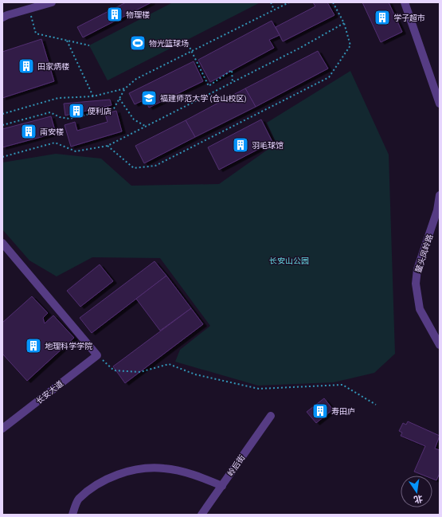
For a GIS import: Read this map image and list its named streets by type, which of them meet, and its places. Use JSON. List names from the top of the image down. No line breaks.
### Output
{"streets":{"street":["鳌头凤岭路","长安大道","岭后街"]},"parks":["长安山公园"],"places":{"building":["物理楼","学子超市","田家炳楼","便利店","南安楼","羽毛球馆","地理科学学院","寿田庐"],"sports":["物光篮球场"],"school or university":["福建师范大学 (仓山校区)"]},"north":"bottom"}
